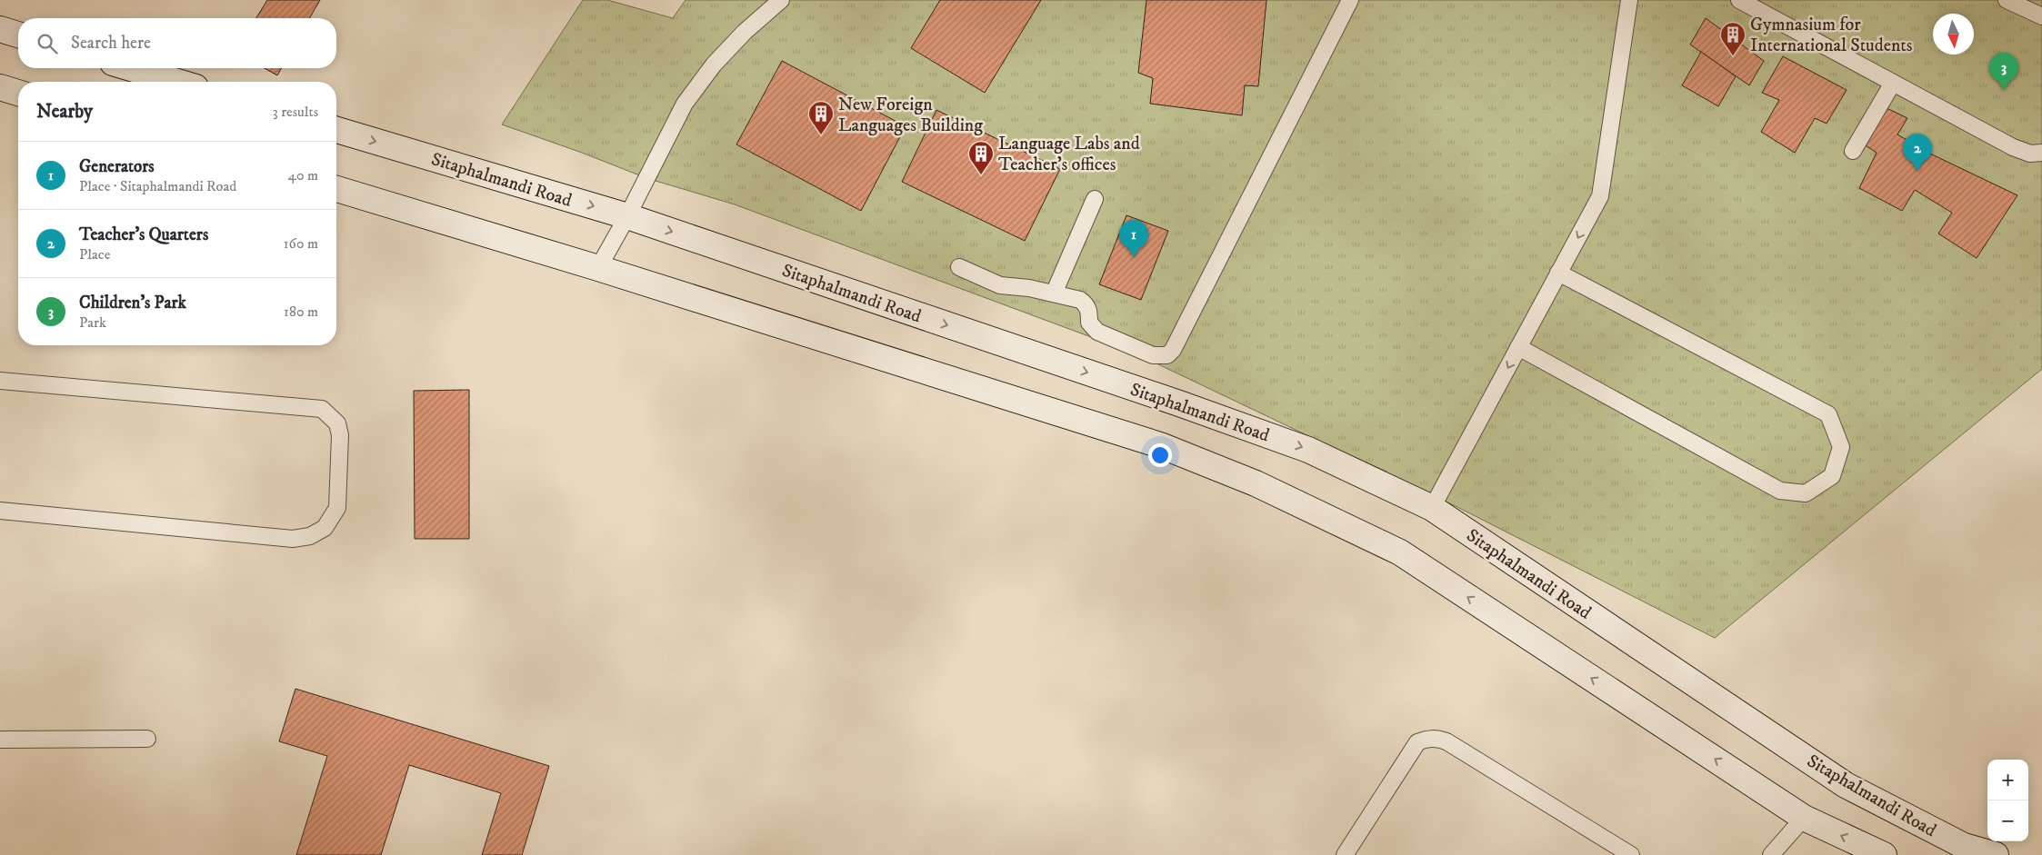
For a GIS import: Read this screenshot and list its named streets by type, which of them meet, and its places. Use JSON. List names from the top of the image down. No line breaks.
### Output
{"streets":{"main road":["Sitaphalmandi Road"]},"places":{"building":["Gymnasium for International Students","New Foreign Languages Building","Language Labs and Teacher's offices"]},"north":"bottom","page":{"search":"Search here","pins":["3","2","1"],"heading":["Nearby","3 results"],"list":[{"mark":"1","name":"Generators","note":"Place · Sitaphalmandi Road","value":"40 m"},{"mark":"2","name":"Teacher's Quarters","note":"Place","value":"160 m"},{"mark":"3","name":"Children's Park","note":"Park","value":"180 m"}],"map_buttons":["+","−"]}}
